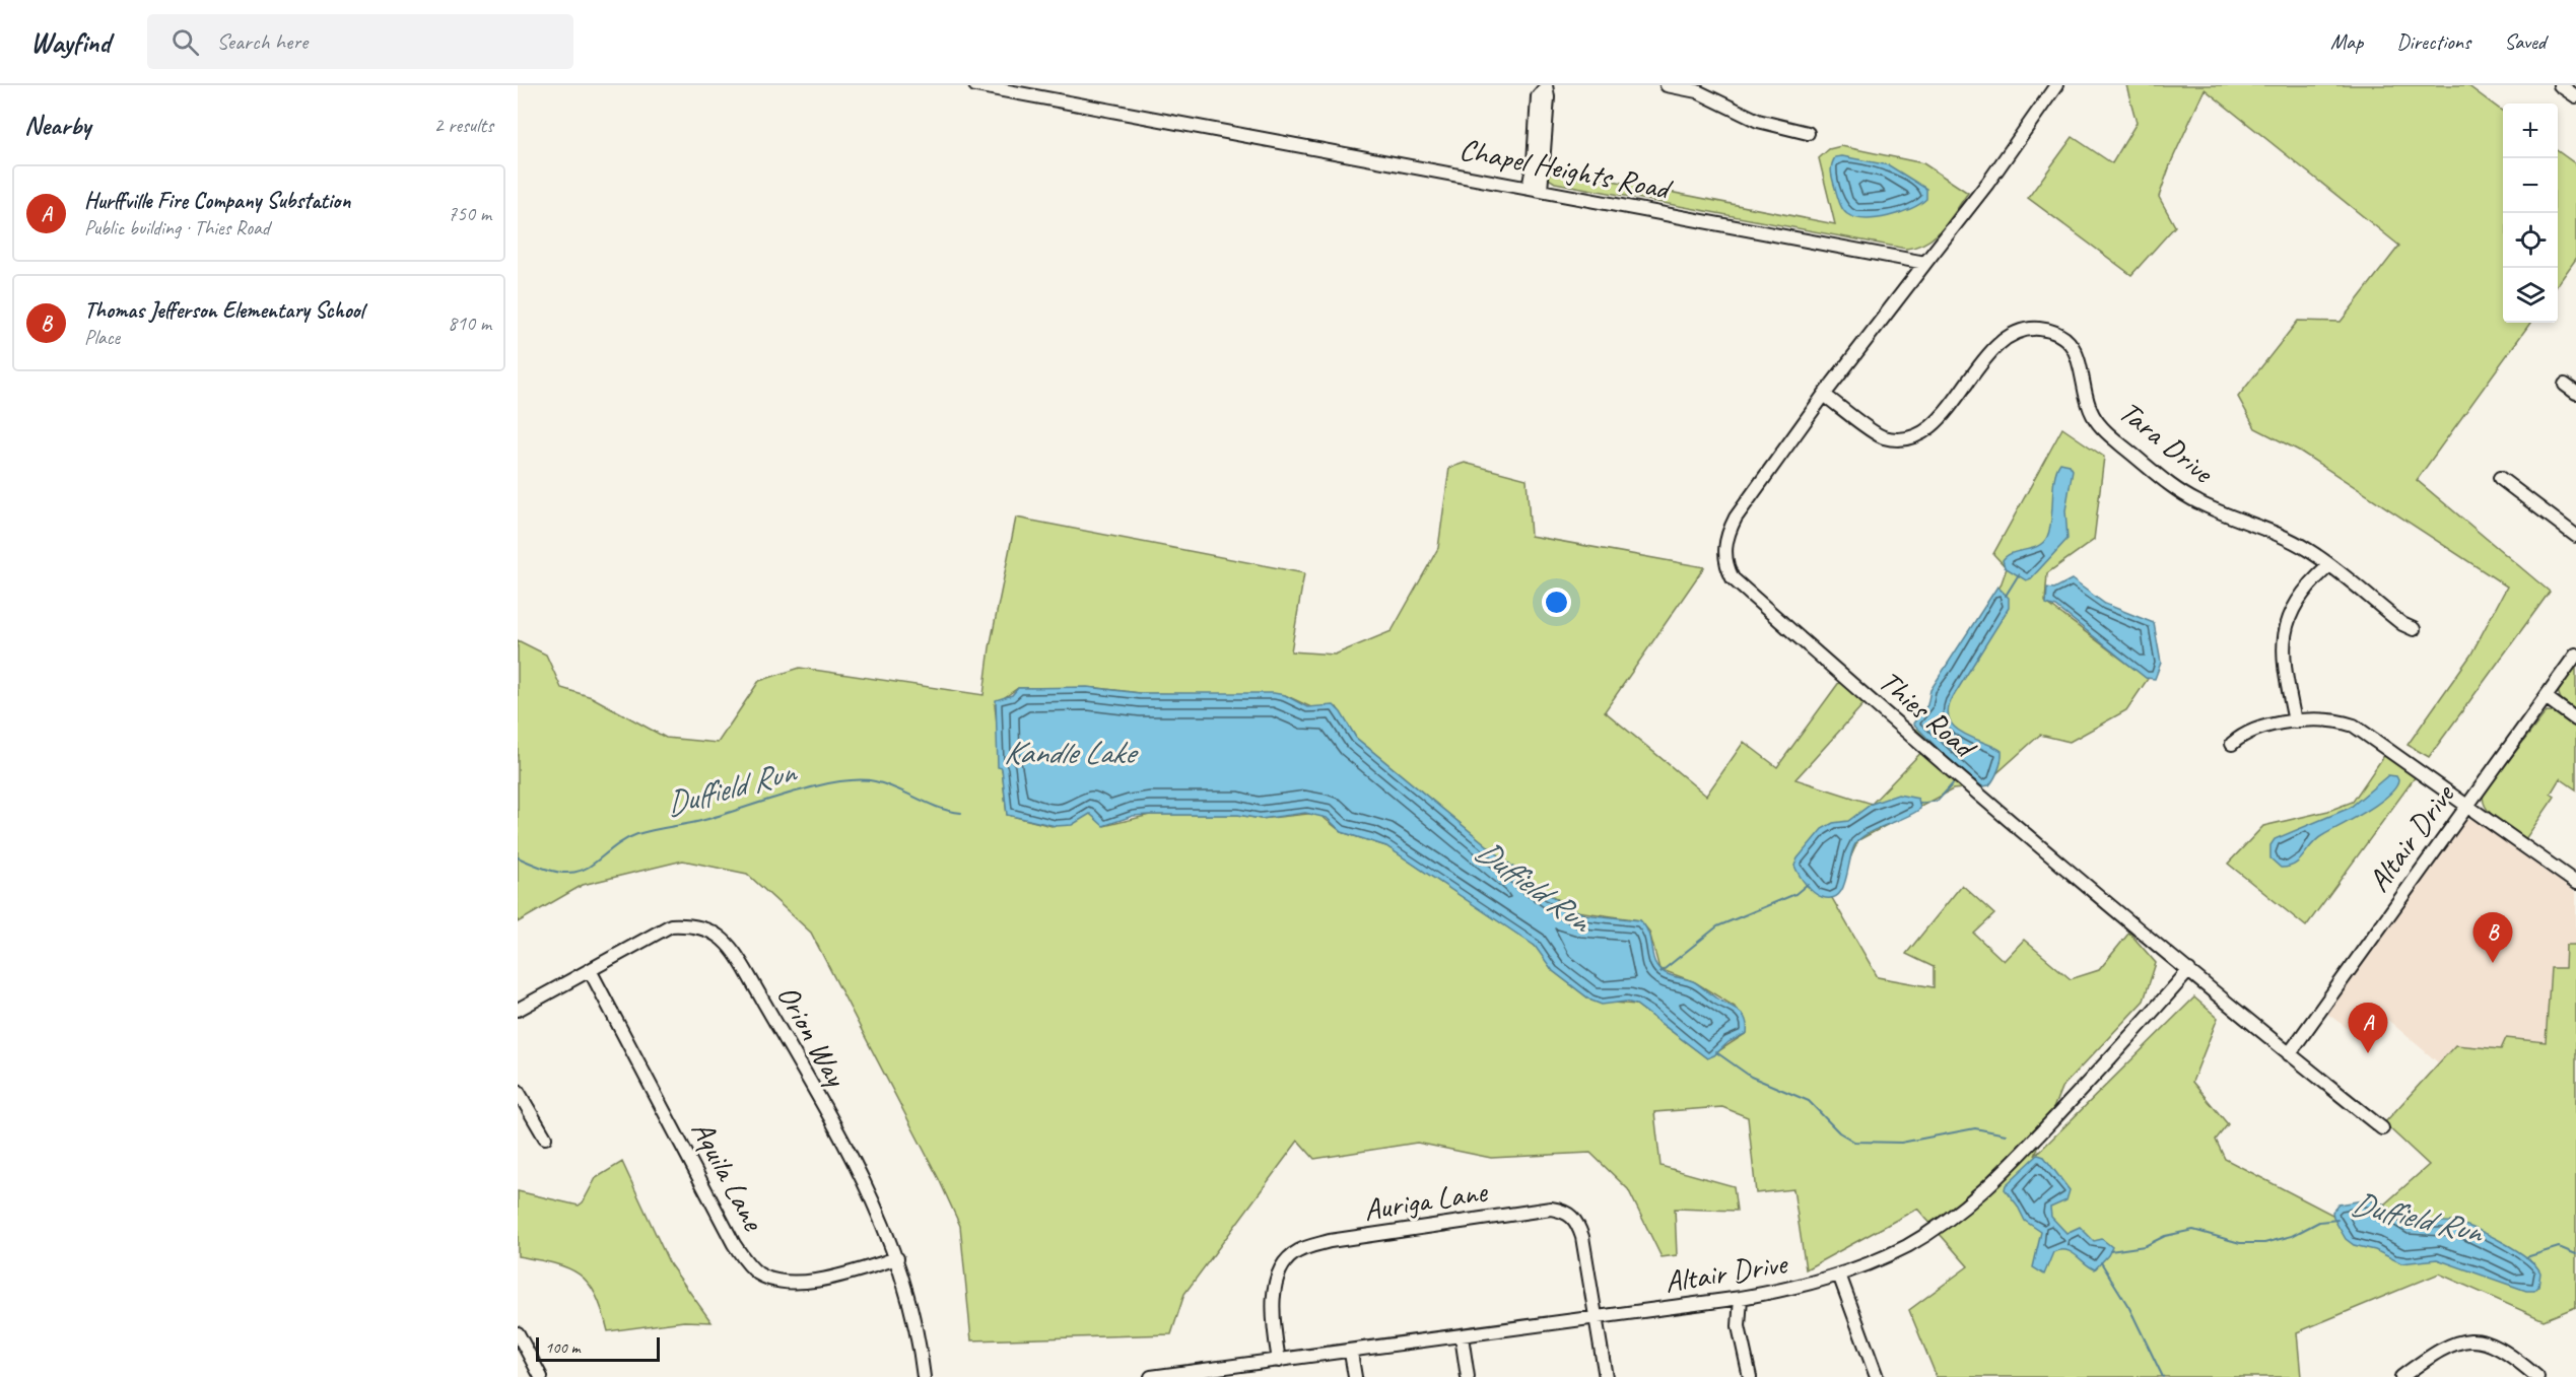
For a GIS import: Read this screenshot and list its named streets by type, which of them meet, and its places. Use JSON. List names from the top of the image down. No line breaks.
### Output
{"streets":{"street":["Chapel Heights Road","Tara Drive","Thies Road","Altair Drive","Orion Way","Aquila Lane","Auriga Lane"]},"crossings":[["Chapel Heights Road","Thies Road"],["Tara Drive","Thies Road"],["Thies Road","Altair Drive"],["Altair Drive","Auriga Lane"],["Orion Way","Aquila Lane"]],"water":["Kandle Lake","Duffield Run"],"scale_bar":"100 m","page":{"header":"Wayfind","search":"Search here","nav":["Map","Directions","Saved"],"heading":["Nearby","2 results"],"map_buttons":["+","−"],"list":[{"mark":"A","name":"Hurffville Fire Company Substation","note":"Public building · Thies Road","value":"750 m"},{"mark":"B","name":"Thomas Jefferson Elementary School","note":"Place","value":"810 m"}],"pins":["B","A"],"scale":"100 m"}}
